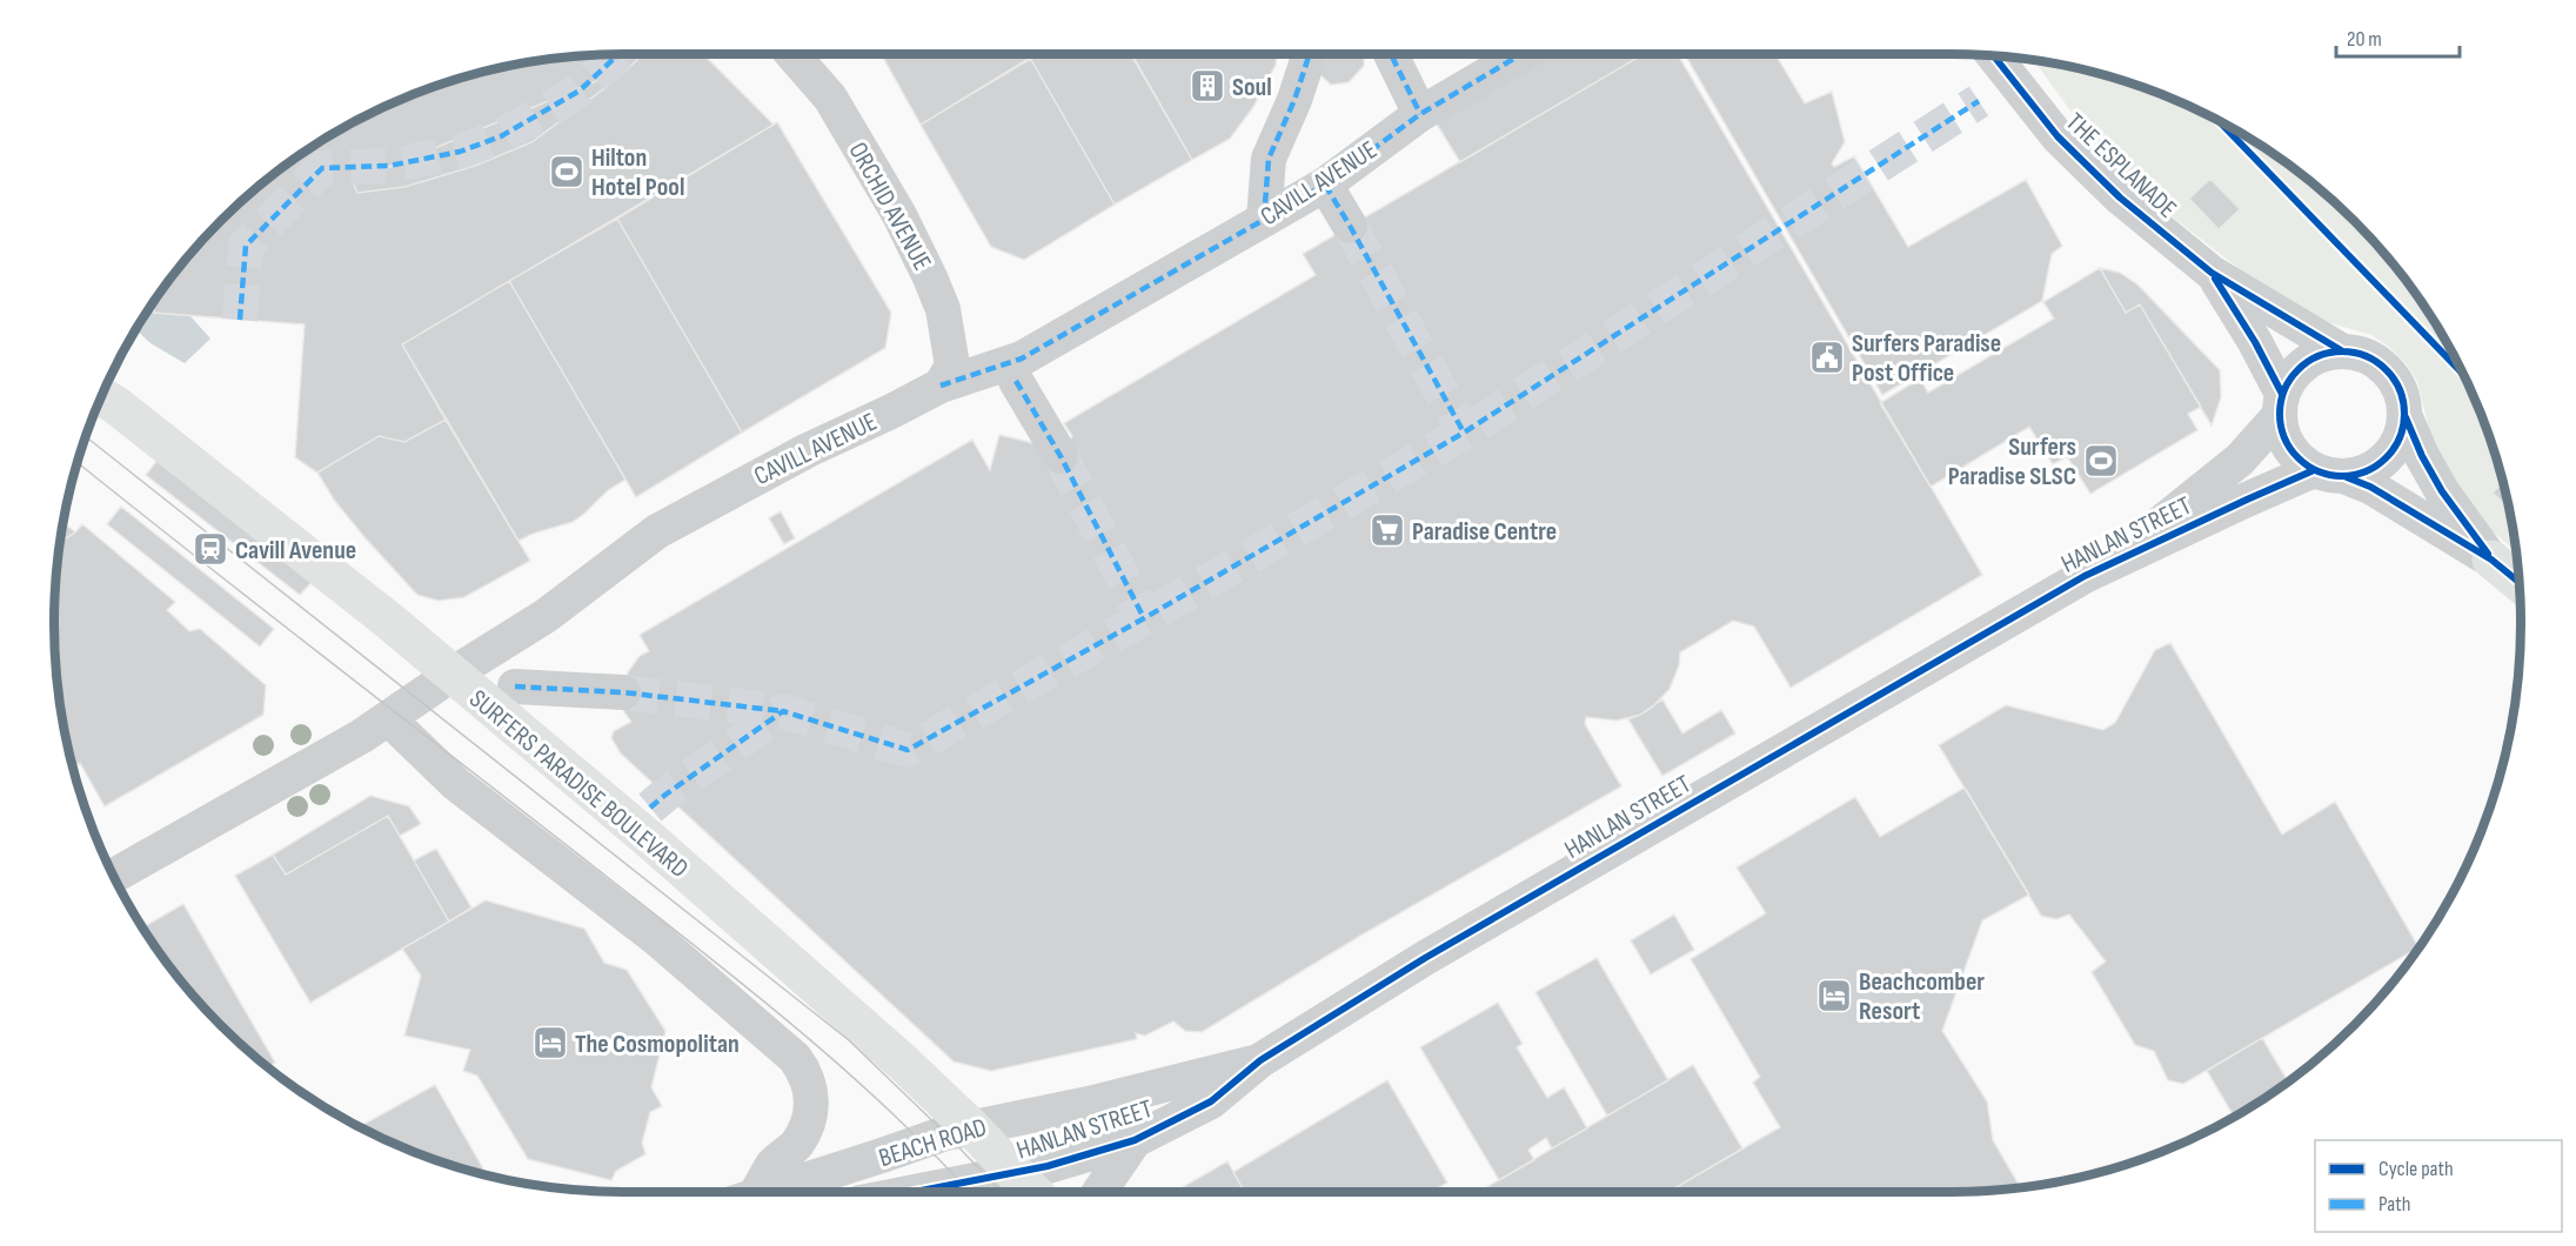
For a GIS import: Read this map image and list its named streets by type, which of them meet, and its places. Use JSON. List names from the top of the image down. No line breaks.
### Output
{"streets":{"street":["THE ESPLANADE","CAVILL AVENUE","ORCHID AVENUE","HANLAN STREET","SURFERS PARADISE BOULEVARD","BEACH ROAD"]},"crossings":[["THE ESPLANADE","HANLAN STREET"],["CAVILL AVENUE","ORCHID AVENUE"],["CAVILL AVENUE","SURFERS PARADISE BOULEVARD"],["HANLAN STREET","SURFERS PARADISE BOULEVARD"],["HANLAN STREET","BEACH ROAD"],["SURFERS PARADISE BOULEVARD","BEACH ROAD"]],"places":{"building":["Soul"],"sports":["Hilton Hotel Pool","Surfers Paradise SLSC"],"public building":["Surfers Paradise Post Office"],"supermarket":["Paradise Centre"],"station":["Cavill Avenue"],"hotel":["Beachcomber Resort","The Cosmopolitan"]},"legend":["Cycle path","Path"],"scale_bar":"20 m"}
